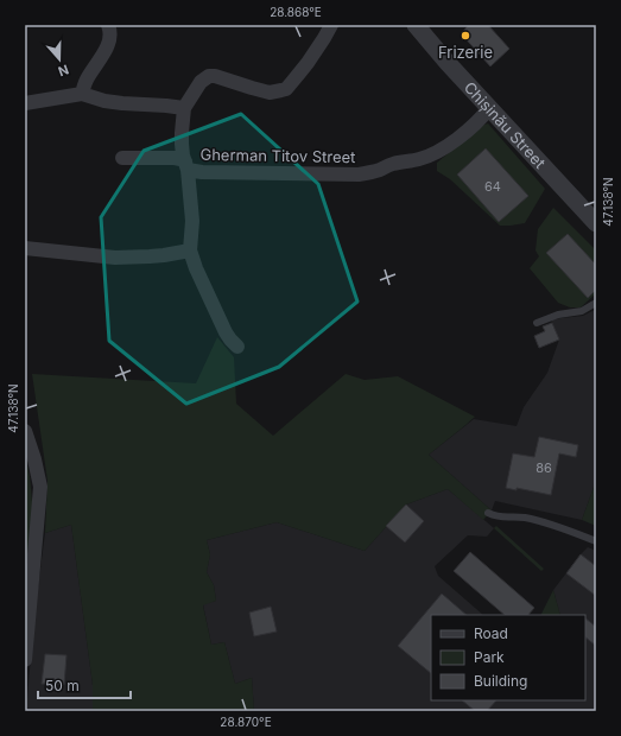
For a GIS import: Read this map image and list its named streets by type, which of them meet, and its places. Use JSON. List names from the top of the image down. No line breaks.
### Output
{"streets":{"street":["Chișinău Street","Gherman Titov Street"]},"crossings":[["Chișinău Street","Gherman Titov Street"]],"places":["Frizerie"],"house_numbers":["64","86"],"legend":["Road","Park","Building"],"scale_bar":"50 m","north":"bottom","coordinates":["28.868°E","47.138°N","28.870°E"]}
